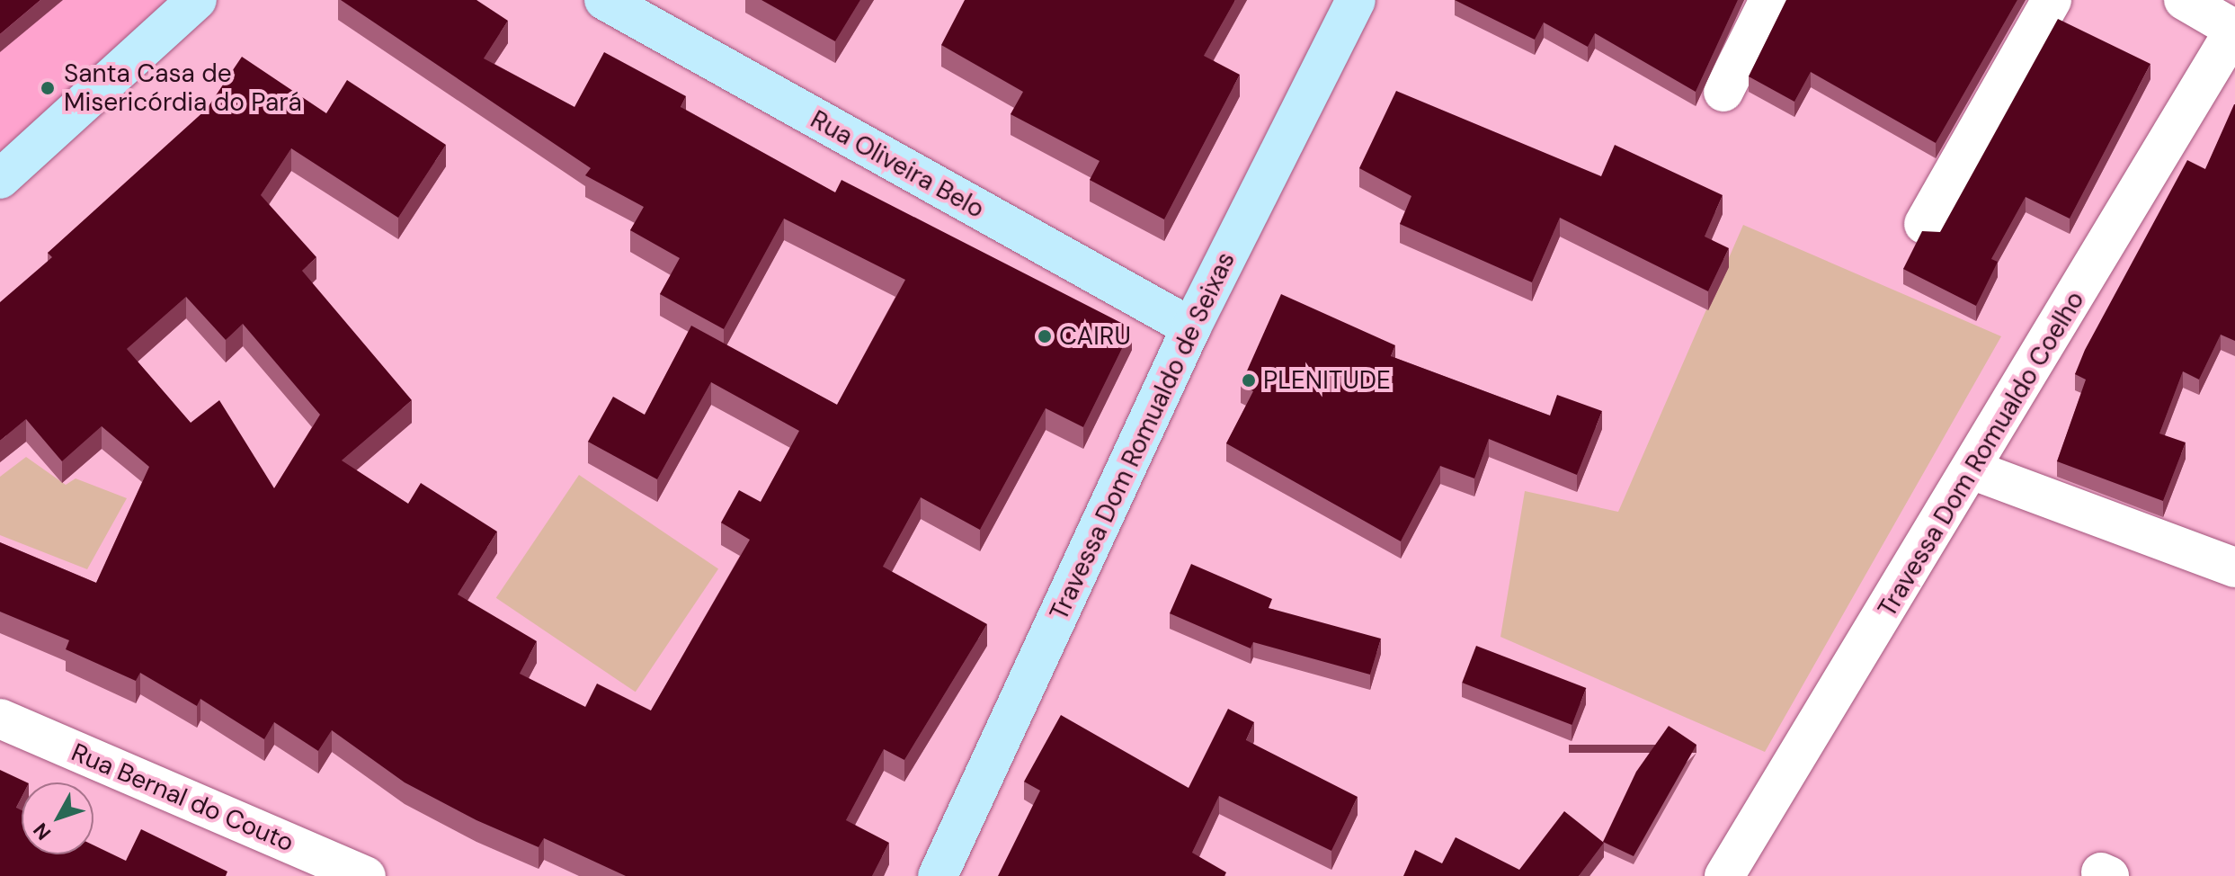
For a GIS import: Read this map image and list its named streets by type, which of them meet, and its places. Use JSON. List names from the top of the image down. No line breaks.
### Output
{"streets":{"street":["Rua Oliveira Belo","Travessa Dom Romualdo de Seixas","Travessa Dom Romualdo Coelho","Rua Bernal do Couto"]},"crossings":[["Rua Oliveira Belo","Travessa Dom Romualdo de Seixas"]],"places":["Santa Casa de Misericórdia do Pará","CAIRU","PLENITUDE"],"north":"bottom left"}
